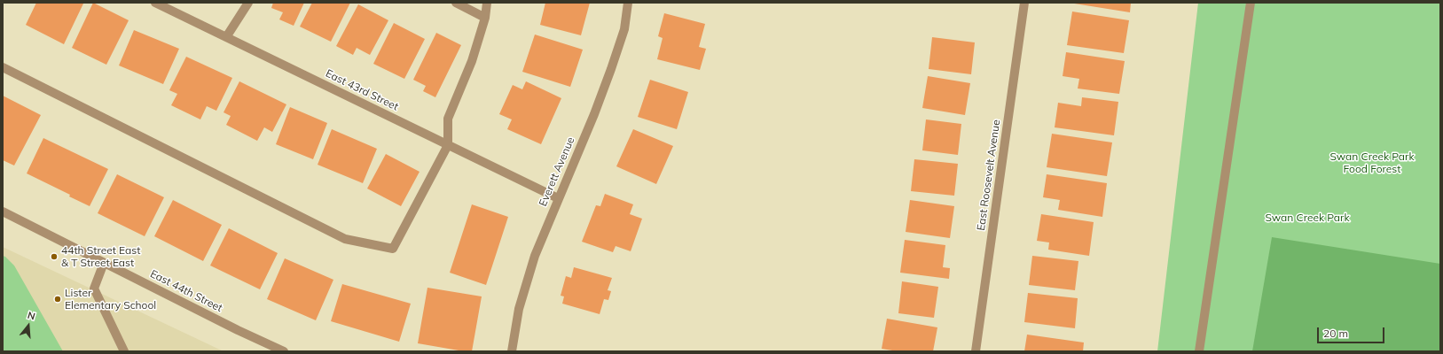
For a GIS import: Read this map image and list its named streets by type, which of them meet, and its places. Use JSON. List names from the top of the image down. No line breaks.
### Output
{"streets":{"street":["East 43rd Street","Everett Avenue","East Roosevelt Avenue","East 44th Street"]},"crossings":[["East 43rd Street","Everett Avenue"]],"parks":["Swan Creek Park Food Forest","Swan Creek Park"],"places":["44th Street East & T Street East","Lister Elementary School"],"scale_bar":"20 m","north":"top"}
